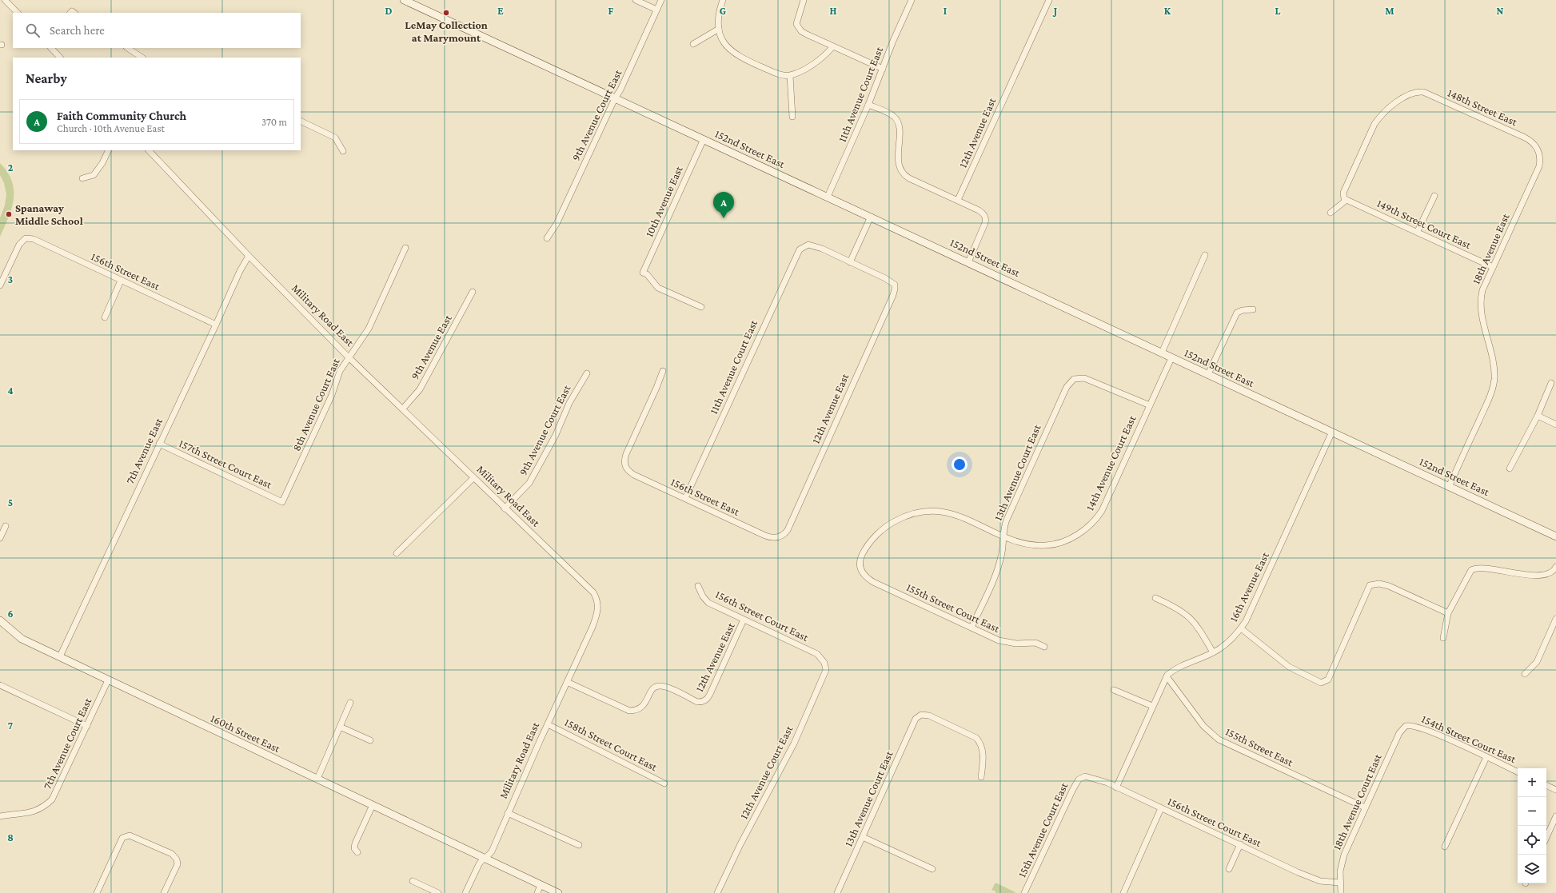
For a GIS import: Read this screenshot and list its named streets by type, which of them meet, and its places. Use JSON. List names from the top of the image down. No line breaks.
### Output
{"streets":{"main road":["152nd Street East","160th Street East"],"street":["11th Avenue Court East","148th Street East","9th Avenue Court East","12th Avenue East","10th Avenue East","149th Street Court East","18th Avenue East","156th Street East","Military Road East","9th Avenue East","8th Avenue Court East","7th Avenue East","14th Avenue Court East","157th Street Court East","13th Avenue Court East","16th Avenue East","155th Street Court East","156th Street Court East","154th Street Court East","7th Avenue Court East","158th Street Court East","155th Street East","12th Avenue Court East","18th Avenue Court East","15th Avenue Court East"]},"crossings":[["11th Avenue Court East","12th Avenue East"],["11th Avenue Court East","152nd Street East"],["11th Avenue Court East","156th Street East"],["148th Street East","149th Street Court East"],["148th Street East","18th Avenue East"],["9th Avenue Court East","152nd Street East"],["9th Avenue Court East","Military Road East"],["12th Avenue East","156th Street East"],["12th Avenue East","Military Road East"],["12th Avenue East","156th Street Court East"],["152nd Street East","10th Avenue East"],["152nd Street East","18th Avenue East"],["152nd Street East","14th Avenue Court East"],["152nd Street East","16th Avenue East"],["149th Street Court East","18th Avenue East"],["156th Street East","7th Avenue East"],["Military Road East","9th Avenue East"],["Military Road East","8th Avenue Court East"],["Military Road East","7th Avenue East"],["Military Road East","160th Street East"],["Military Road East","158th Street Court East"],["8th Avenue Court East","157th Street Court East"],["7th Avenue East","157th Street Court East"],["7th Avenue East","160th Street East"],["14th Avenue Court East","13th Avenue Court East"],["14th Avenue Court East","155th Street Court East"],["13th Avenue Court East","155th Street Court East"],["16th Avenue East","156th Street Court East"],["16th Avenue East","155th Street East"],["156th Street Court East","12th Avenue Court East"],["156th Street Court East","18th Avenue Court East"],["156th Street Court East","15th Avenue Court East"],["160th Street East","7th Avenue Court East"],["154th Street Court East","18th Avenue Court East"],["155th Street East","18th Avenue Court East"]],"places":["LeMay Collection at Marymount","Spanaway Middle School"],"page":{"search":"Search here","heading":"Nearby","list":[{"mark":"A","name":"Faith Community Church","note":"Church · 10th Avenue East","value":"370 m"}],"pins":"A","map_buttons":["+","−"]},"grid":{"columns":["D","E","F","G","H","I","J","K","L","M","N"],"rows":["2","3","4","5","6","7","8"]}}
